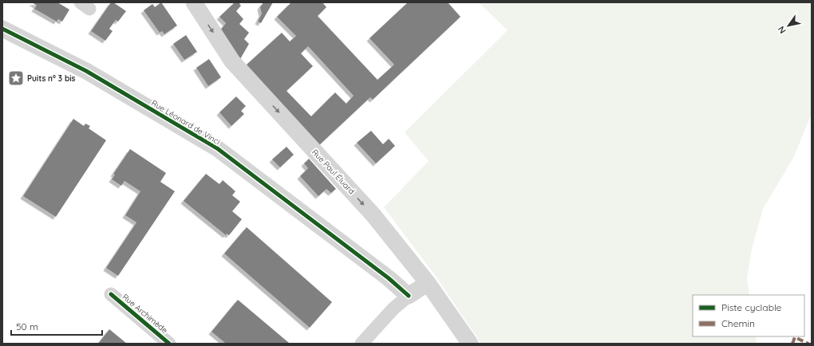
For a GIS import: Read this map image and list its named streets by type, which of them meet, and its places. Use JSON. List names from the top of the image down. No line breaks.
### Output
{"streets":{"street":["Rue Léonard de Vinci","Rue Paul Éluard","Rue Archimède"]},"one_way":["Rue Paul Éluard"],"places":{"place":["Puits n° 3 bis"]},"legend":["Piste cyclable","Chemin"],"scale_bar":"50 m","north":"bottom left"}
